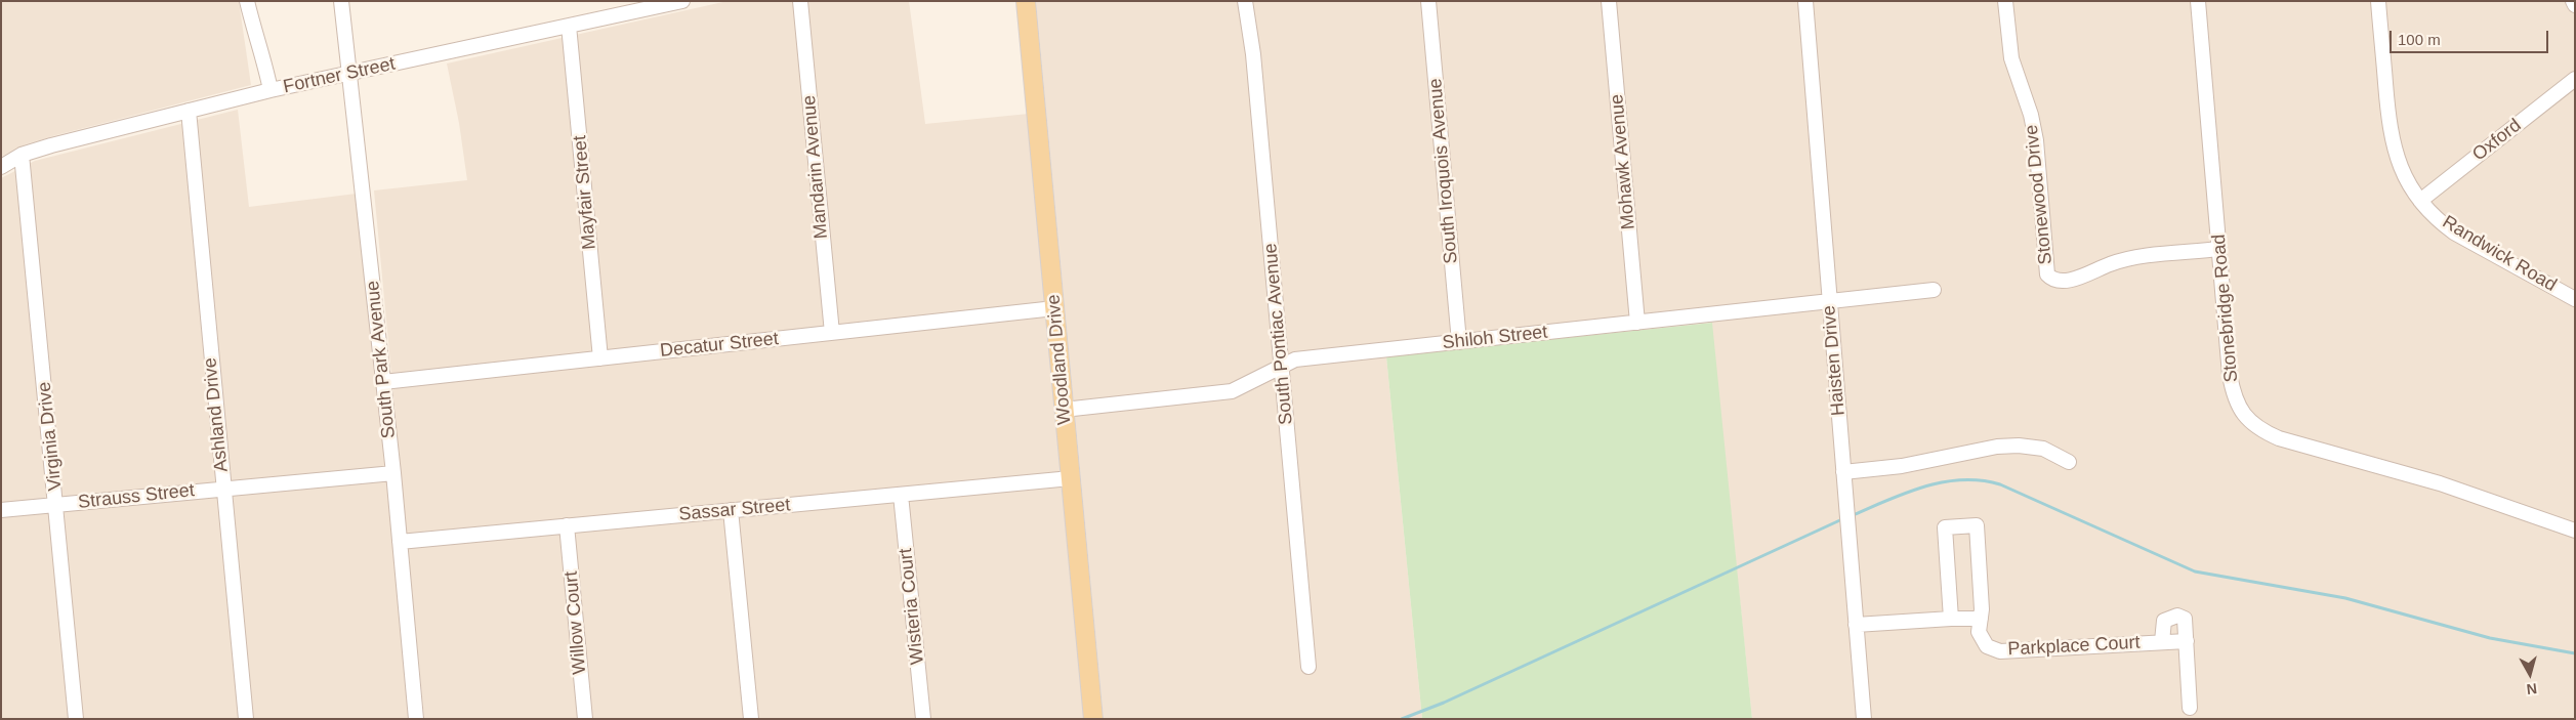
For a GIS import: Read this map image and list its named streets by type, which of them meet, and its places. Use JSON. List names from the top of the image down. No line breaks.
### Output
{"streets":{"main road":["Woodland Drive"],"street":["Fortner Street","Oxford","Mohawk Avenue","Mandarin Avenue","South Iroquois Avenue","Mayfair Street","Stonewood Drive","Randwick Road","Stonebridge Road","South Pontiac Avenue","Shiloh Street","Decatur Street","South Park Avenue","Haisten Drive","Ashland Drive","Virginia Drive","Strauss Street","Sassar Street","Wisteria Court","Willow Court","Parkplace Court"]},"crossings":[["Fortner Street","Mayfair Street"],["Fortner Street","South Park Avenue"],["Fortner Street","Ashland Drive"],["Fortner Street","Virginia Drive"],["Oxford","Randwick Road"],["Mohawk Avenue","Shiloh Street"],["Mandarin Avenue","Decatur Street"],["South Iroquois Avenue","Shiloh Street"],["Mayfair Street","Decatur Street"],["Stonewood Drive","Stonebridge Road"],["South Pontiac Avenue","Shiloh Street"],["Shiloh Street","Woodland Drive"],["Shiloh Street","Haisten Drive"],["Decatur Street","South Park Avenue"],["Decatur Street","Woodland Drive"],["South Park Avenue","Strauss Street"],["South Park Avenue","Sassar Street"],["Woodland Drive","Sassar Street"],["Ashland Drive","Strauss Street"],["Virginia Drive","Strauss Street"],["Sassar Street","Wisteria Court"],["Sassar Street","Willow Court"]],"scale_bar":"100 m","north":"bottom"}
